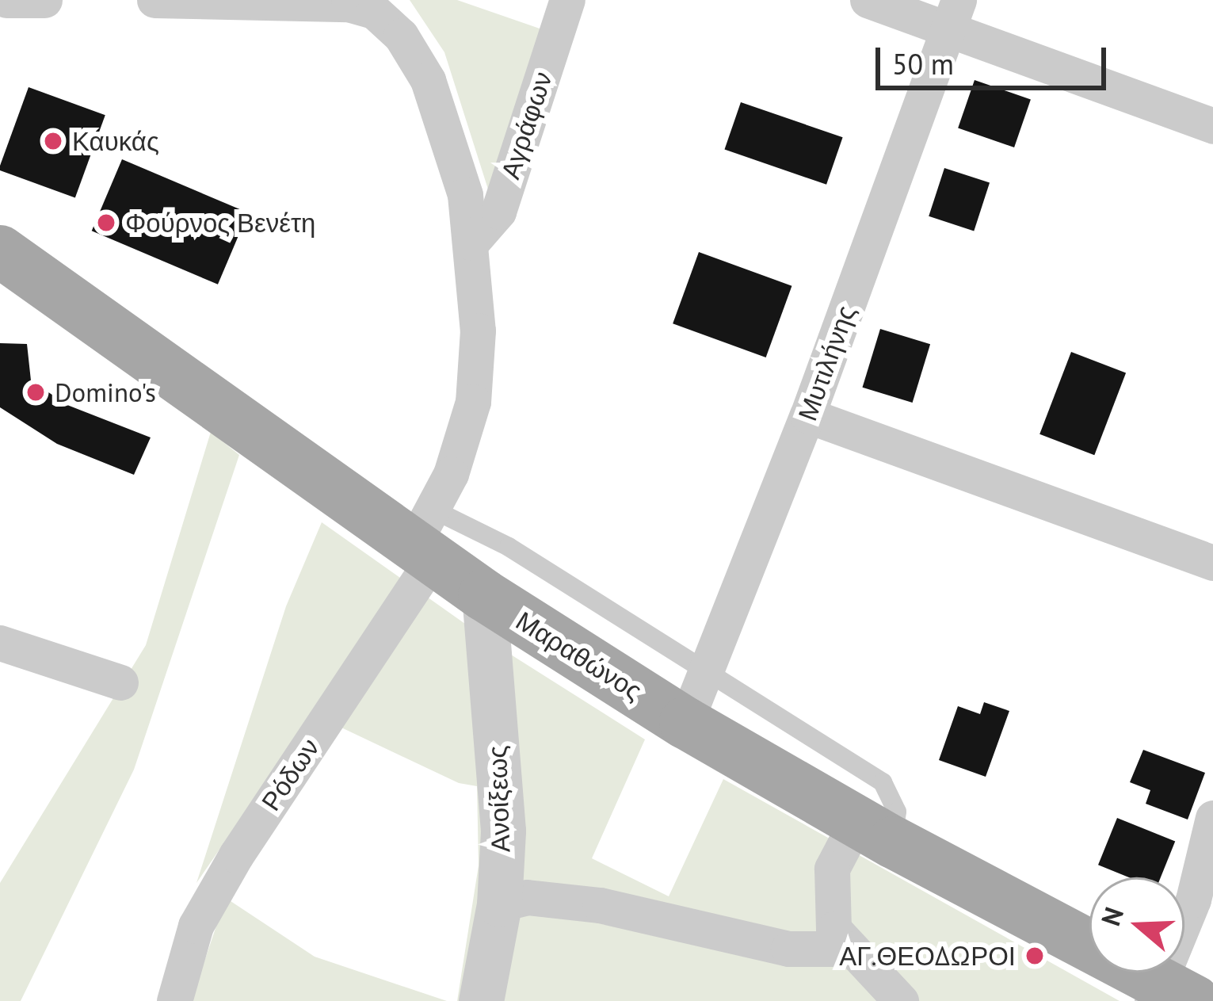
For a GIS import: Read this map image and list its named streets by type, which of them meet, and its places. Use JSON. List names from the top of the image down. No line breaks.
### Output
{"streets":{"main road":["Μαραθώνος"],"street":["Αγράφων","Μυτιλήνης","Ρόδων","Ανοίξεως"]},"crossings":[["Αγράφων","Ρόδων"],["Μυτιλήνης","Μαραθώνος"],["Μαραθώνος","Ρόδων"],["Μαραθώνος","Ανοίξεως"]],"places":["Καυκάς","Φούρνος Βενέτη","Domino's","ΑΓ.ΘΕΟΔΩΡΟΙ"],"scale_bar":"50 m","north":"left"}
